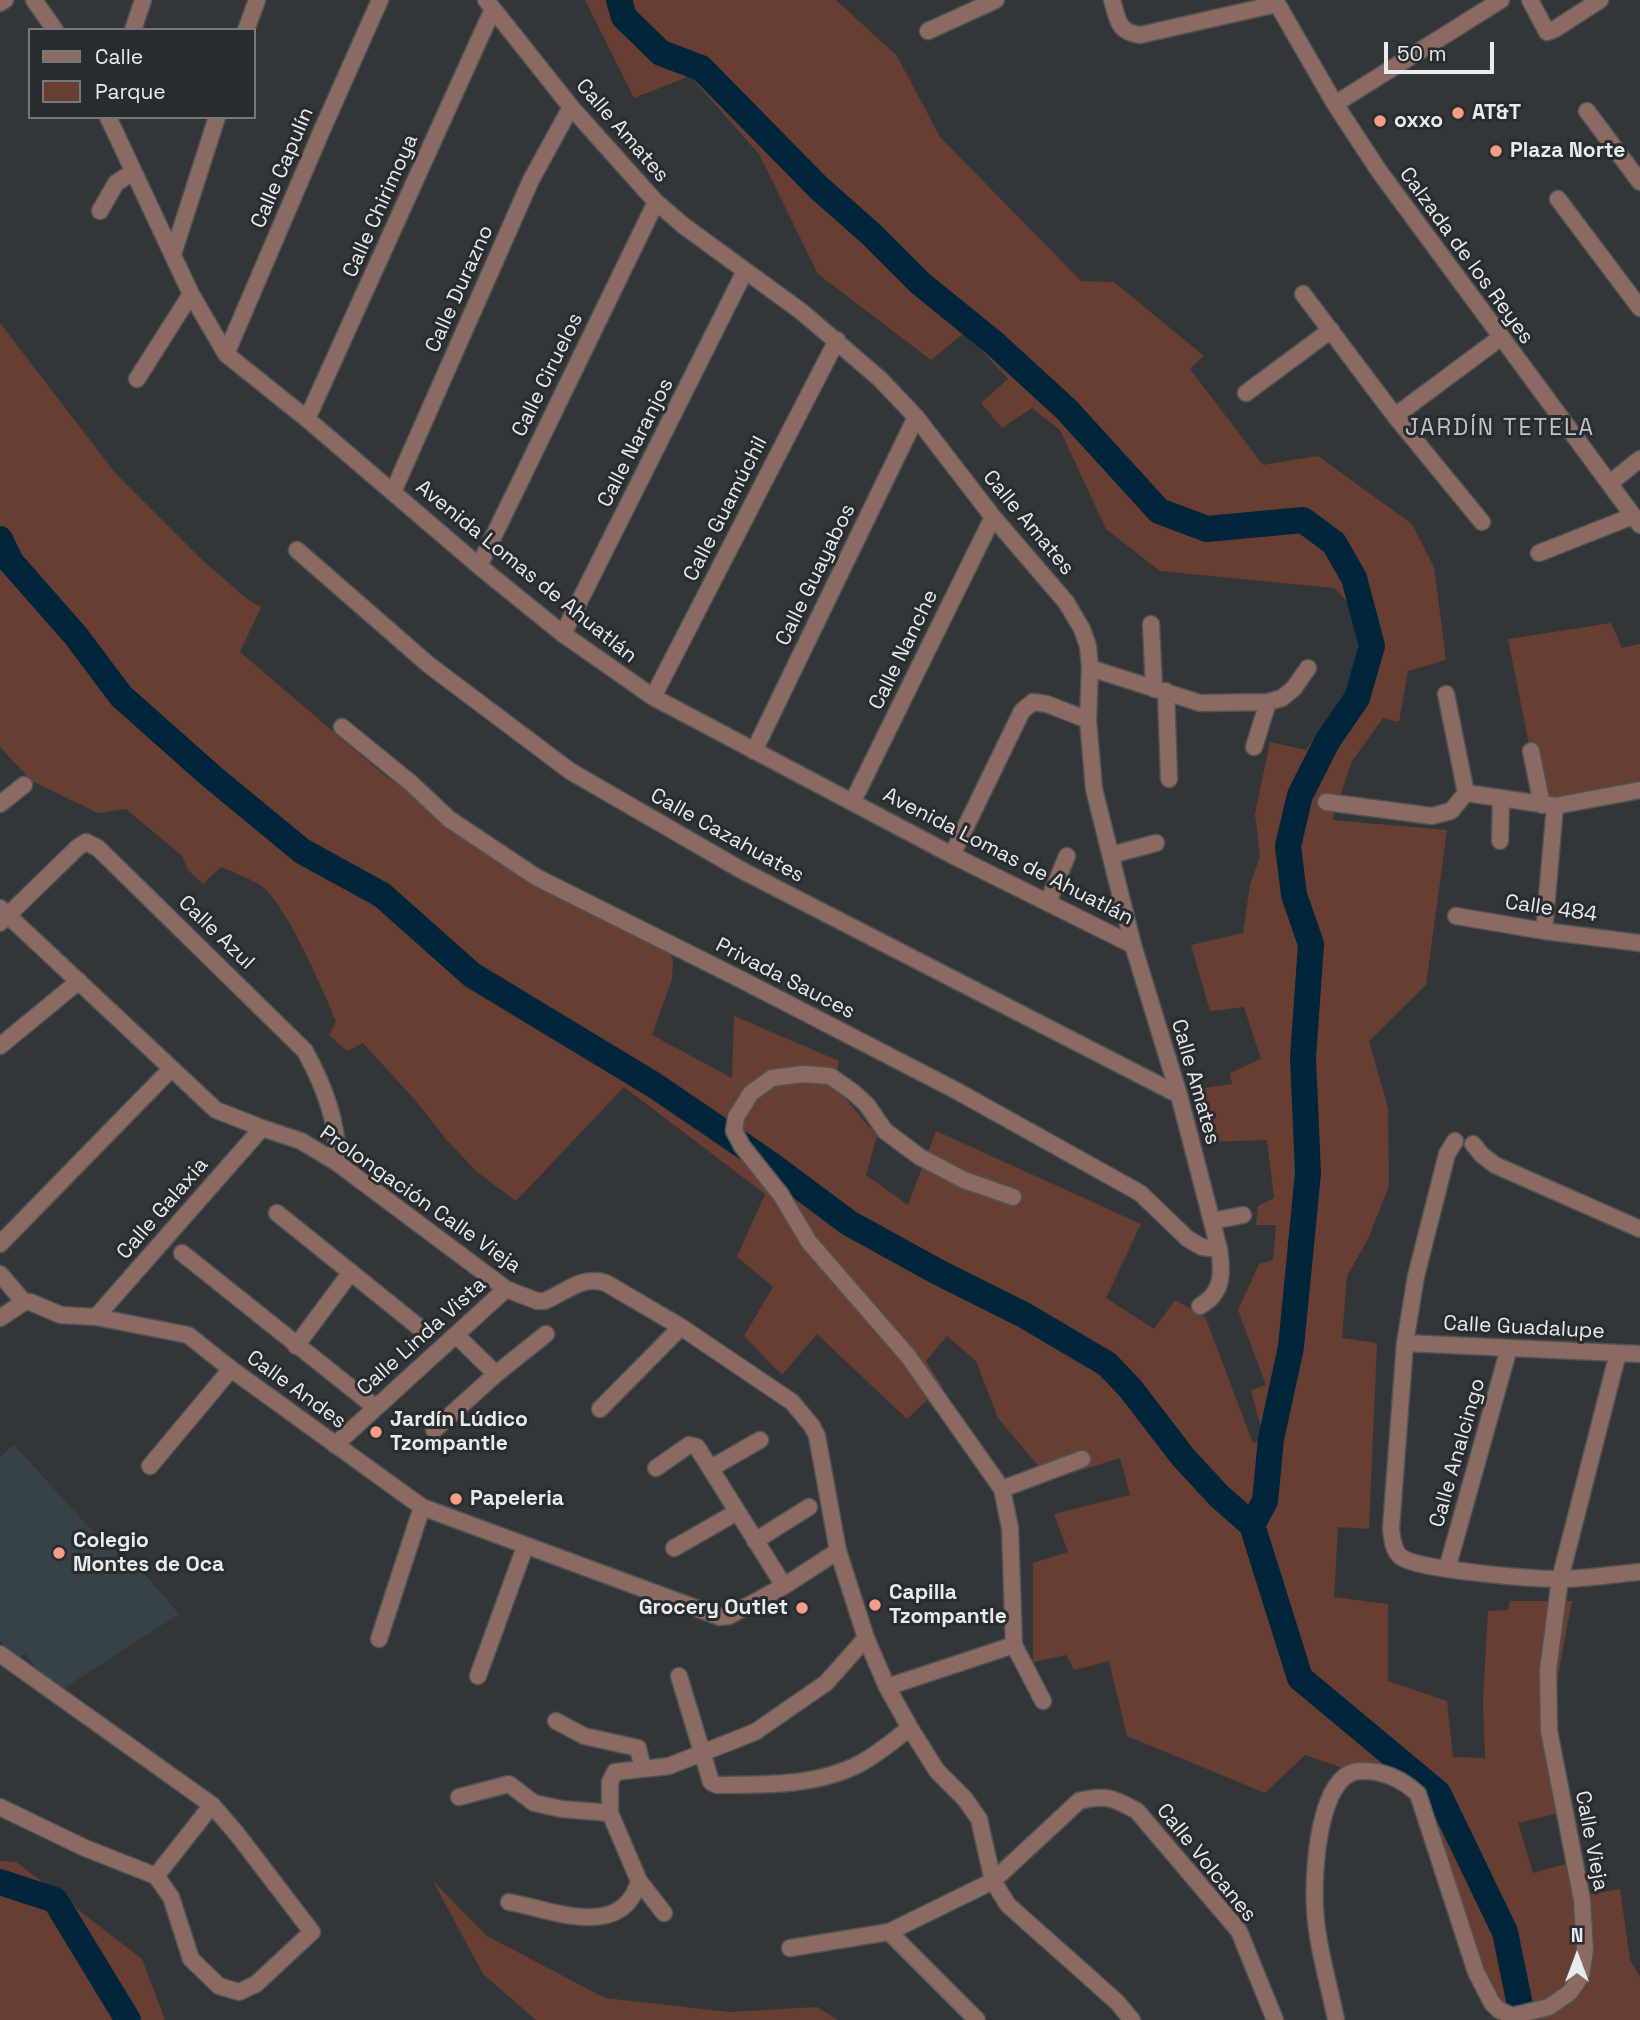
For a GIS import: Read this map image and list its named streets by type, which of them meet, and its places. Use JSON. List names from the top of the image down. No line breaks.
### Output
{"streets":{"street":["Calle Amates","Calle Capulín","Calle Chirimoya","Calzada de los Reyes","Calle Durazno","Calle Ciruelos","Calle Naranjos","Calle Guamúchil","Avenida Lomas de Ahuatlán","Calle Guayabos","Calle Nanche","Calle Cazahuates","Calle 484","Calle Azul","Privada Sauces","Prolongación Calle Vieja","Calle Galaxia","Calle Guadalupe","Calle Linda Vista","Calle Andes","Calle Analcingo","Calle Vieja","Calle Volcanes"]},"crossings":[["Calle Amates","Calle Chirimoya"],["Calle Amates","Calle Durazno"],["Calle Amates","Calle Ciruelos"],["Calle Amates","Calle Naranjos"],["Calle Amates","Calle Guamúchil"],["Calle Amates","Avenida Lomas de Ahuatlán"],["Calle Amates","Calle Guayabos"],["Calle Amates","Calle Nanche"],["Calle Amates","Calle Cazahuates"],["Calle Amates","Privada Sauces"],["Calle Capulín","Avenida Lomas de Ahuatlán"],["Calle Chirimoya","Avenida Lomas de Ahuatlán"],["Calle Durazno","Avenida Lomas de Ahuatlán"],["Calle Ciruelos","Avenida Lomas de Ahuatlán"],["Calle Naranjos","Avenida Lomas de Ahuatlán"],["Calle Guamúchil","Avenida Lomas de Ahuatlán"],["Avenida Lomas de Ahuatlán","Calle Guayabos"],["Avenida Lomas de Ahuatlán","Calle Nanche"],["Calle Azul","Prolongación Calle Vieja"],["Prolongación Calle Vieja","Calle Galaxia"],["Prolongación Calle Vieja","Calle Linda Vista"],["Prolongación Calle Vieja","Calle Andes"],["Prolongación Calle Vieja","Calle Volcanes"],["Calle Galaxia","Calle Andes"],["Calle Guadalupe","Calle Analcingo"],["Calle Guadalupe","Calle Vieja"],["Calle Linda Vista","Calle Andes"]],"districts":["JARDÍN TETELA"],"places":["AT&T","oxxo","Plaza Norte","Jardín Lúdico Tzompantle","Papeleria","Colegio Montes de Oca","Capilla Tzompantle","Grocery Outlet"],"legend":["Calle","Parque"],"scale_bar":"50 m","north":"top"}
